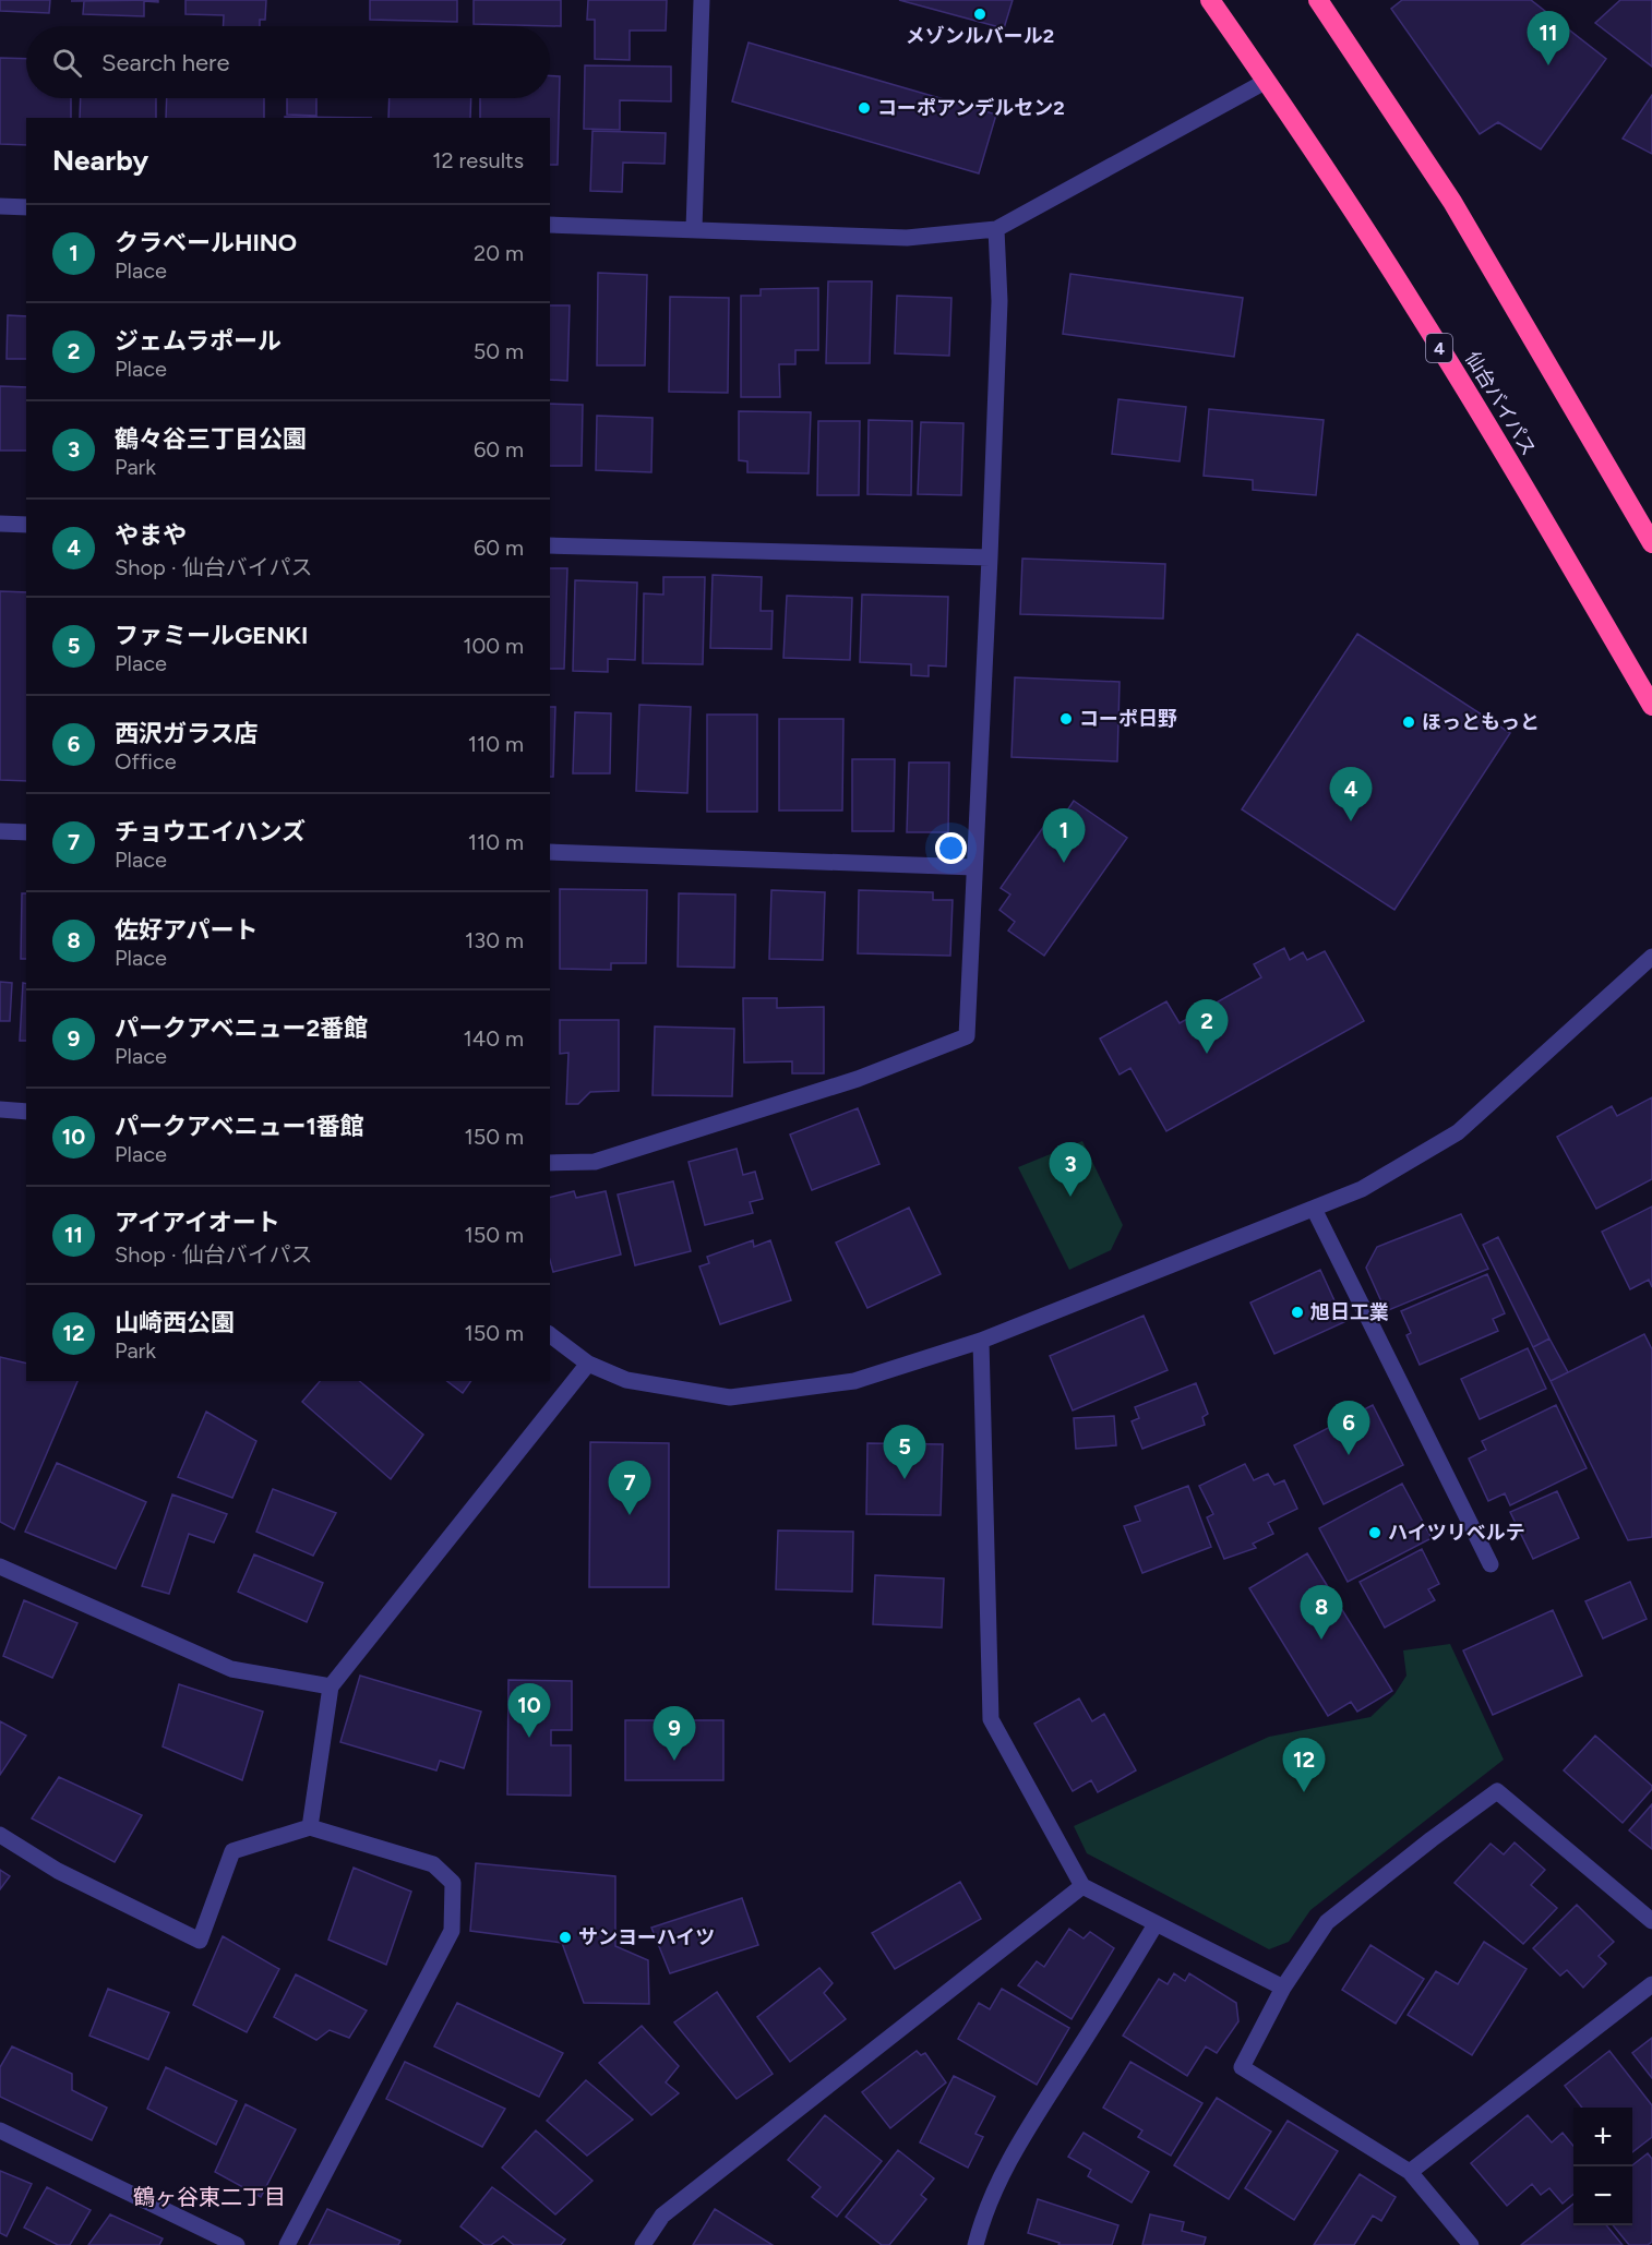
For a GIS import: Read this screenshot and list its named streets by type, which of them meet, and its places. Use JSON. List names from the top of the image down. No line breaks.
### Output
{"streets":{"highway":["4","仙台バイパス"]},"districts":["鶴ヶ谷東二丁目"],"places":["メゾンルバール2","コーポアンデルセン2","コーポ日野","ほっともっと","旭日工業","ハイツリベルテ","サンヨーハイツ"],"page":{"pins":["11","4","1","2","3","6","5","7","8","10","9","12"],"search":"Search here","heading":["Nearby","12 results"],"list":[{"mark":"1","name":"クラベールHINO","note":"Place","value":"20 m"},{"mark":"2","name":"ジェムラポール","note":"Place","value":"50 m"},{"mark":"3","name":"鶴々谷三丁目公園","note":"Park","value":"60 m"},{"mark":"4","name":"やまや","note":"Shop · 仙台バイパス","value":"60 m"},{"mark":"5","name":"ファミールGENKI","note":"Place","value":"100 m"},{"mark":"6","name":"西沢ガラス店","note":"Office","value":"110 m"},{"mark":"7","name":"チョウエイハンズ","note":"Place","value":"110 m"},{"mark":"8","name":"佐好アパート","note":"Place","value":"130 m"},{"mark":"9","name":"パークアベニュー2番館","note":"Place","value":"140 m"},{"mark":"10","name":"パークアベニュー1番館","note":"Place","value":"150 m"},{"mark":"11","name":"アイアイオート","note":"Shop · 仙台バイパス","value":"150 m"},{"mark":"12","name":"山崎西公園","note":"Park","value":"150 m"}],"map_buttons":["+","−"]}}
